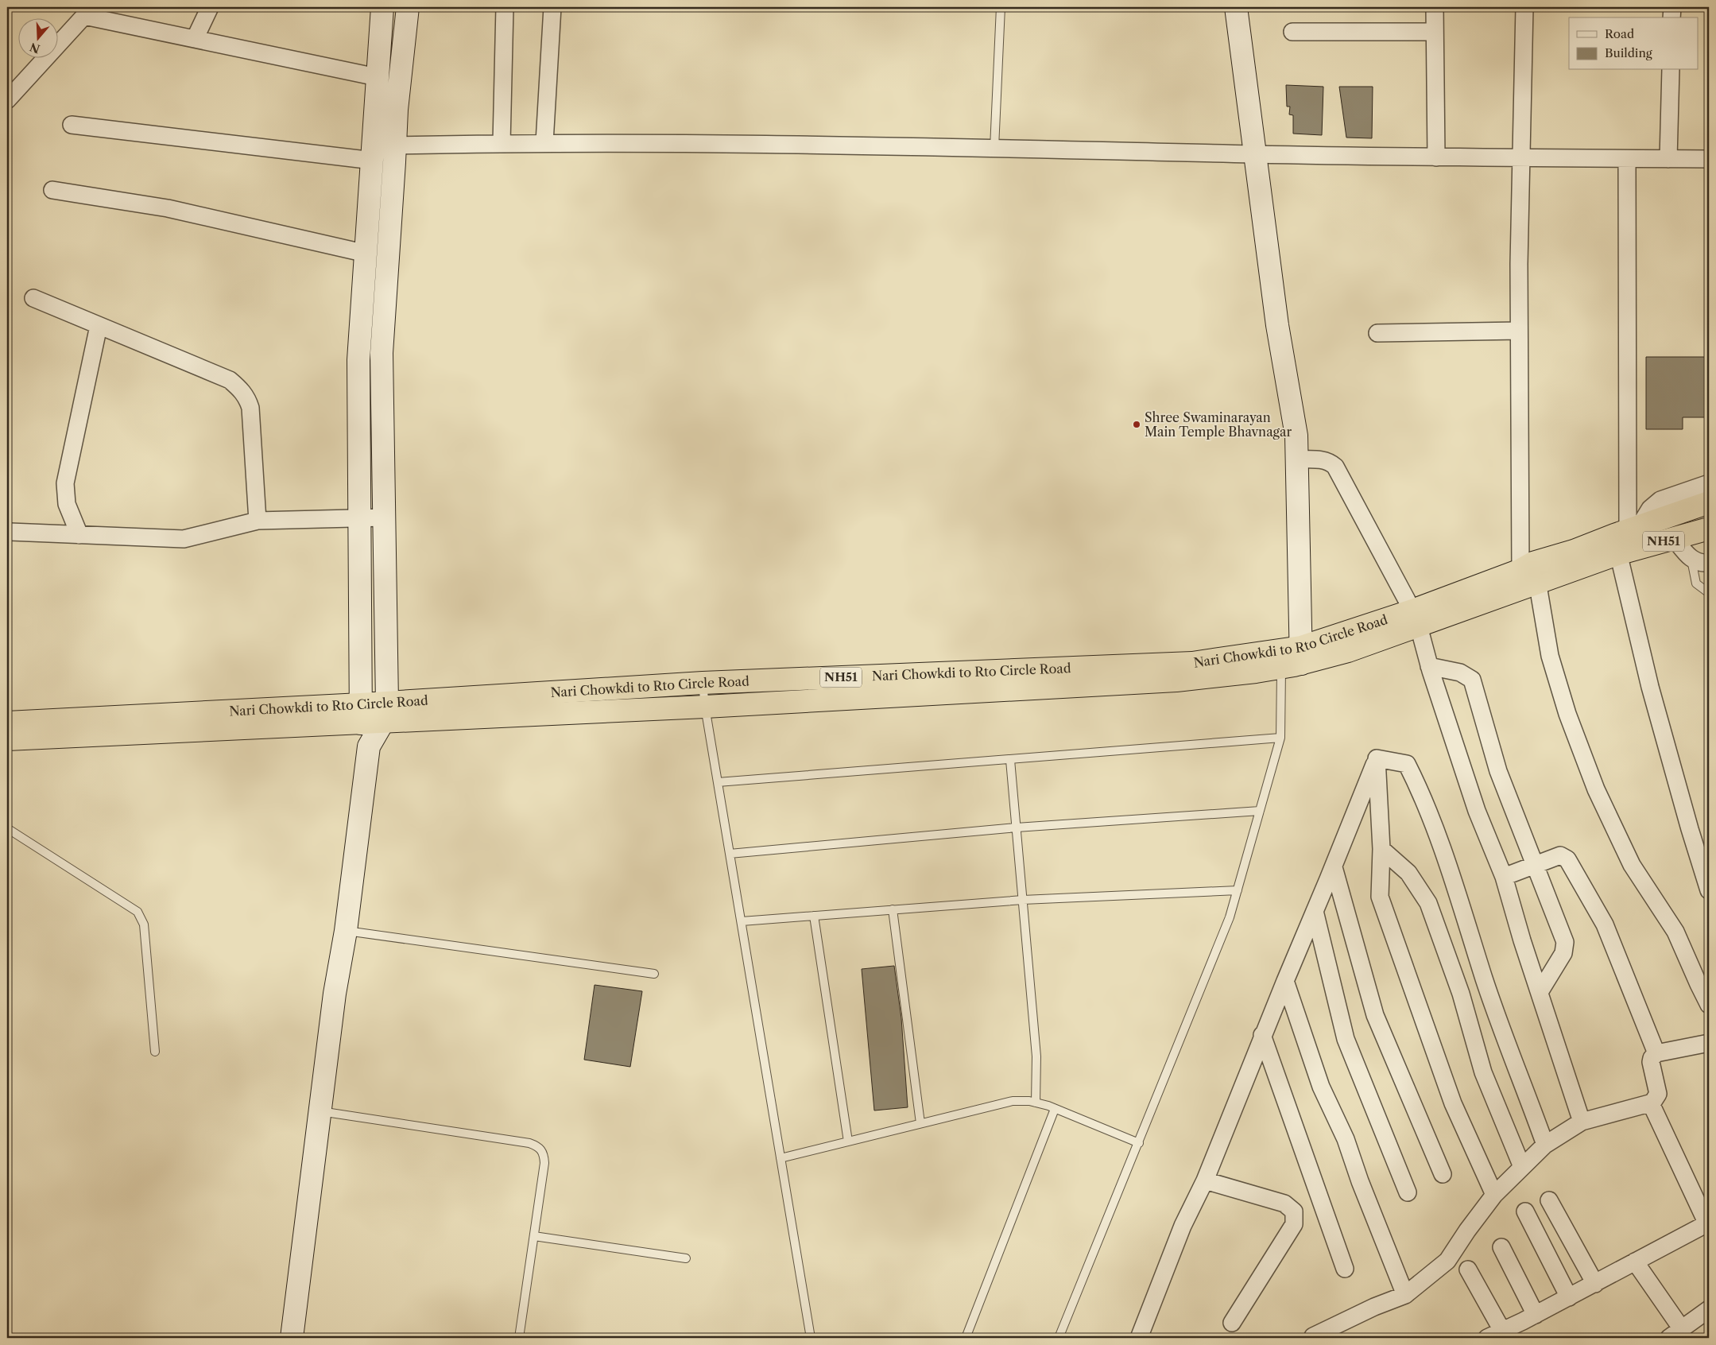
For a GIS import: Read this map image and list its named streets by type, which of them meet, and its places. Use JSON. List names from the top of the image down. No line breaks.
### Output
{"streets":{"highway":["NH51","Nari Chowkdi to Rto Circle Road"]},"crossings":[["NH51","Nari Chowkdi to Rto Circle Road"]],"places":["Shree Swaminarayan Main Temple Bhavnagar"],"legend":["Road","Building"],"north":"bottom"}
